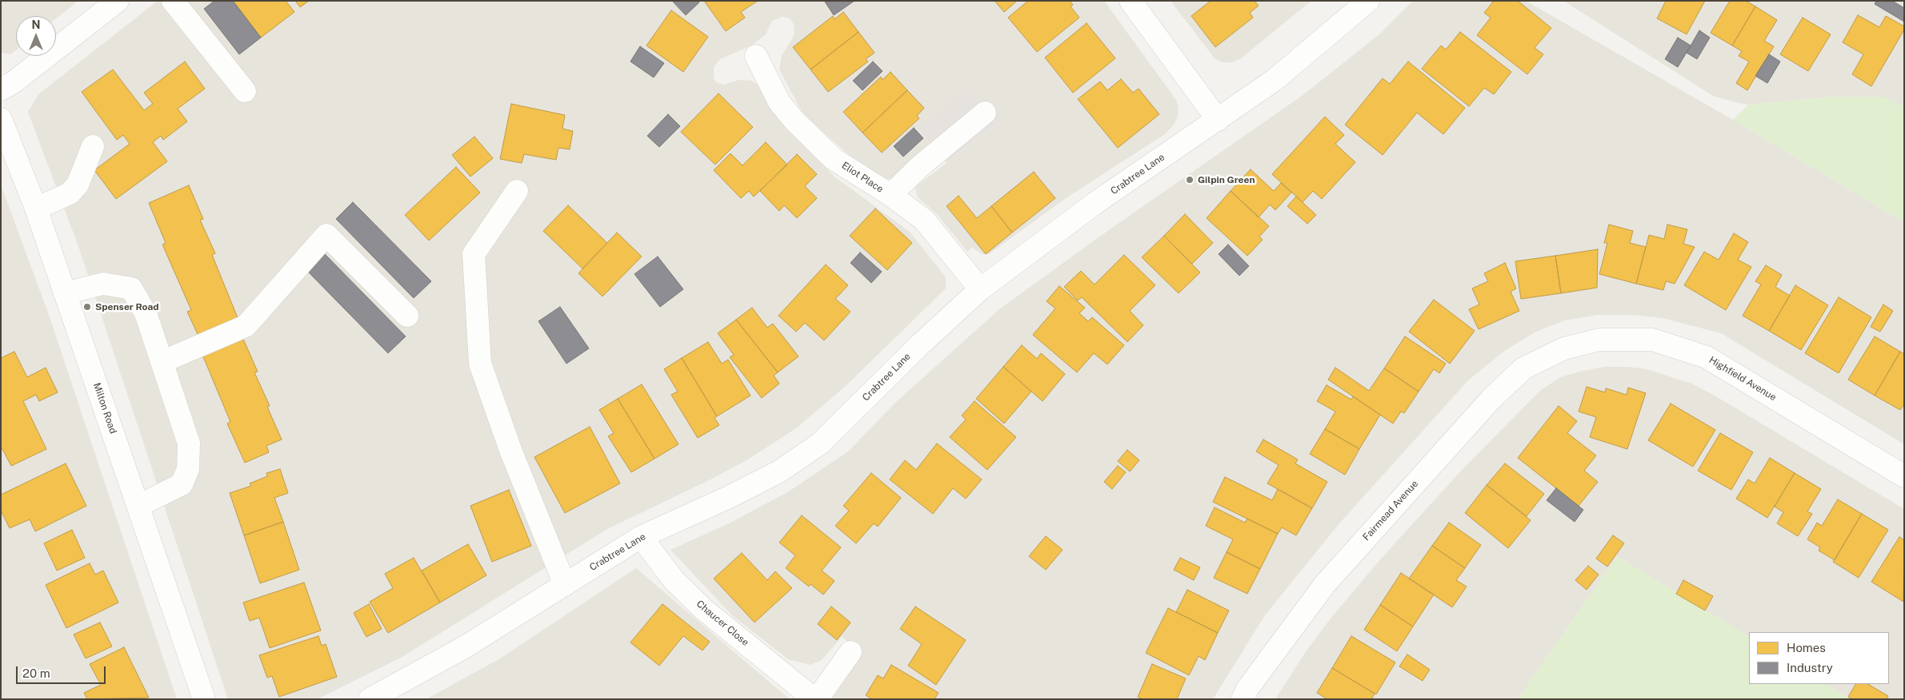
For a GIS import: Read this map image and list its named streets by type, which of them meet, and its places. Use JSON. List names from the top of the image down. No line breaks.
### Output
{"streets":{"street":["Crabtree Lane","Eliot Place","Highfield Avenue","Milton Road","Fairmead Avenue","Chaucer Close"]},"crossings":[["Crabtree Lane","Eliot Place"],["Crabtree Lane","Chaucer Close"],["Highfield Avenue","Fairmead Avenue"]],"places":["Gilpin Green","Spenser Road"],"legend":["Homes","Industry"],"scale_bar":"20 m","north":"top"}
